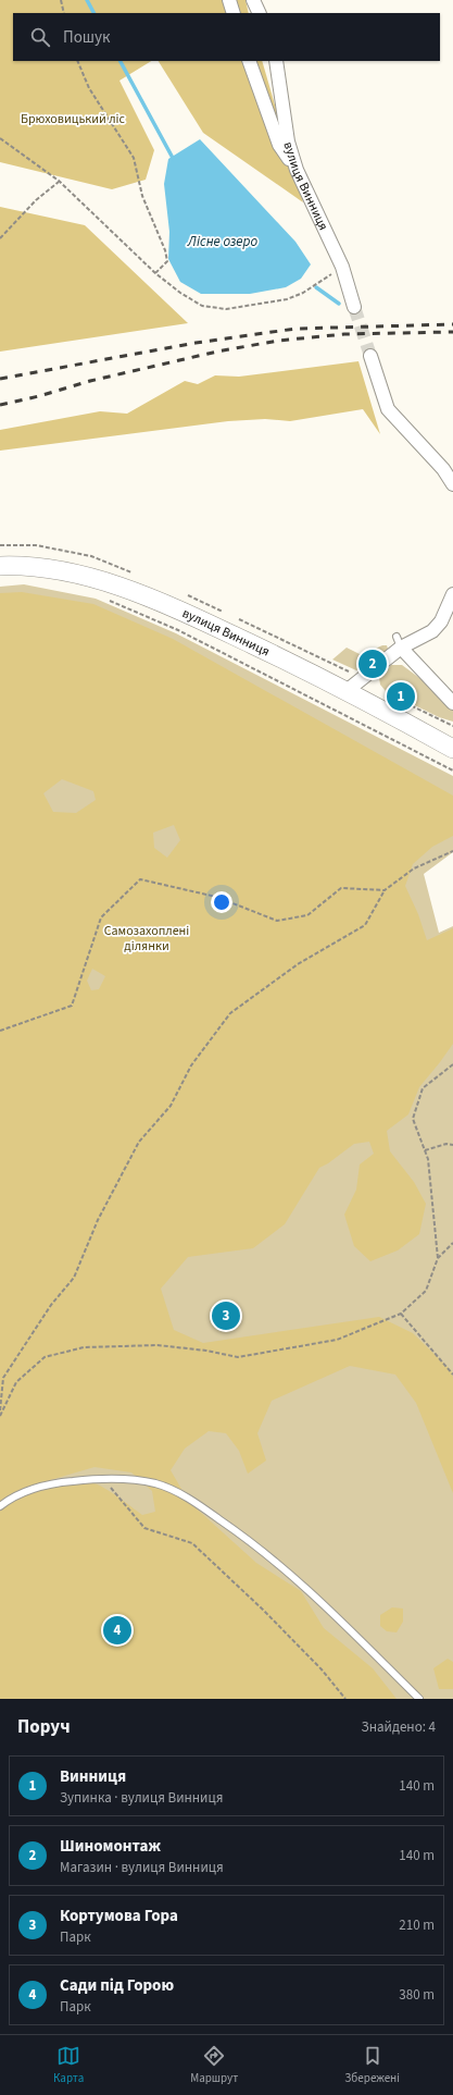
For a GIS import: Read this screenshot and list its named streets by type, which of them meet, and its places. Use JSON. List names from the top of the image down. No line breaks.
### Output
{"streets":{"main road":["вулиця Винниця"]},"water":["Лісне озеро"],"parks":["Брюховицький ліс","Самозахоплені ділянки"],"page":{"search":"Пошук","pins":["2","1","3","4"],"heading":["Поруч","Знайдено: 4"],"list":[{"mark":"1","name":"Винниця","note":"Зупинка · вулиця Винниця","value":"140 m"},{"mark":"2","name":"Шиномонтаж","note":"Магазин · вулиця Винниця","value":"140 m"},{"mark":"3","name":"Кортумова Гора","note":"Парк","value":"210 m"},{"mark":"4","name":"Сади під Горою","note":"Парк","value":"380 m"}],"nav":["Карта","Маршрут","Збережені"]}}
